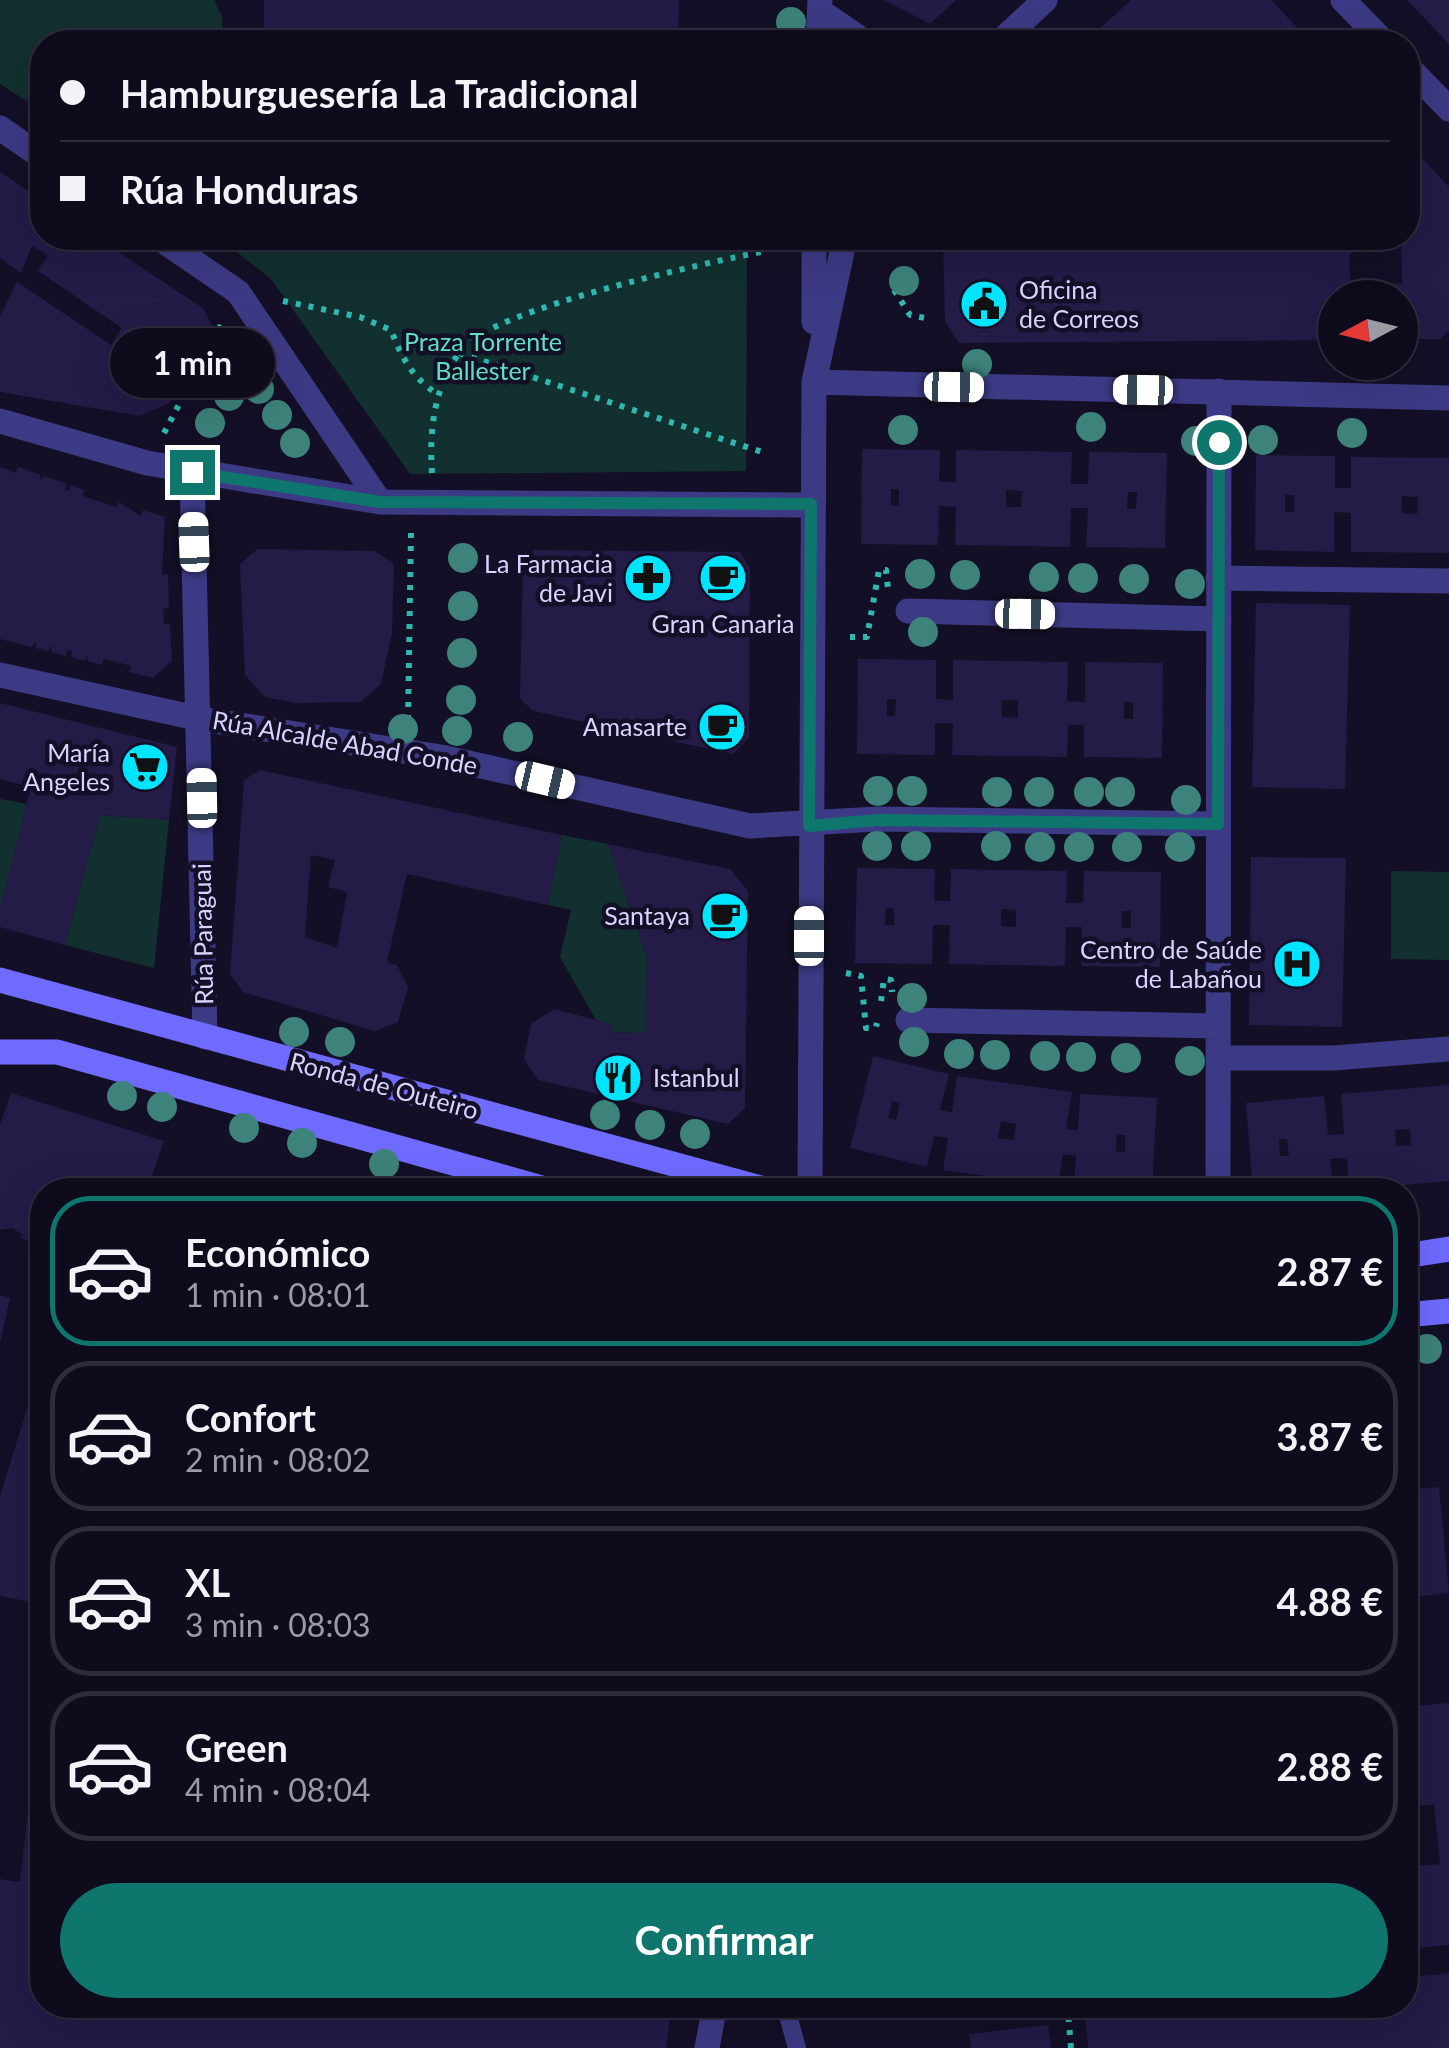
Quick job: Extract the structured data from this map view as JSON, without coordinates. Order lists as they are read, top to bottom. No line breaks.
{"streets":{"street":["Rúa Alcalde Abad Conde","Rúa Paraguai","Ronda de Outeiro"]},"crossings":[["Rúa Alcalde Abad Conde","Rúa Paraguai"],["Rúa Paraguai","Ronda de Outeiro"]],"parks":["Praza Torrente Ballester"],"places":{"public building":["Oficina de Correos"],"pharmacy":["La Farmacia de Javi"],"cafe":["Gran Canaria","Amasarte","Santaya"],"supermarket":["María Angeles"],"hospital":["Centro de Saúde de Labañou"],"restaurant":["Istanbul"]},"north":"left","page":{"banner":["Hamburguesería La Tradicional","Rúa Honduras"],"bubble":"1 min","list":[{"name":"Económico","note":"1 min · 08:01","value":"2.87 €"},{"name":"Confort","note":"2 min · 08:02","value":"3.87 €"},{"name":"XL","note":"3 min · 08:03","value":"4.88 €"},{"name":"Green","note":"4 min · 08:04","value":"2.88 €"}],"buttons":"Confirmar"}}
